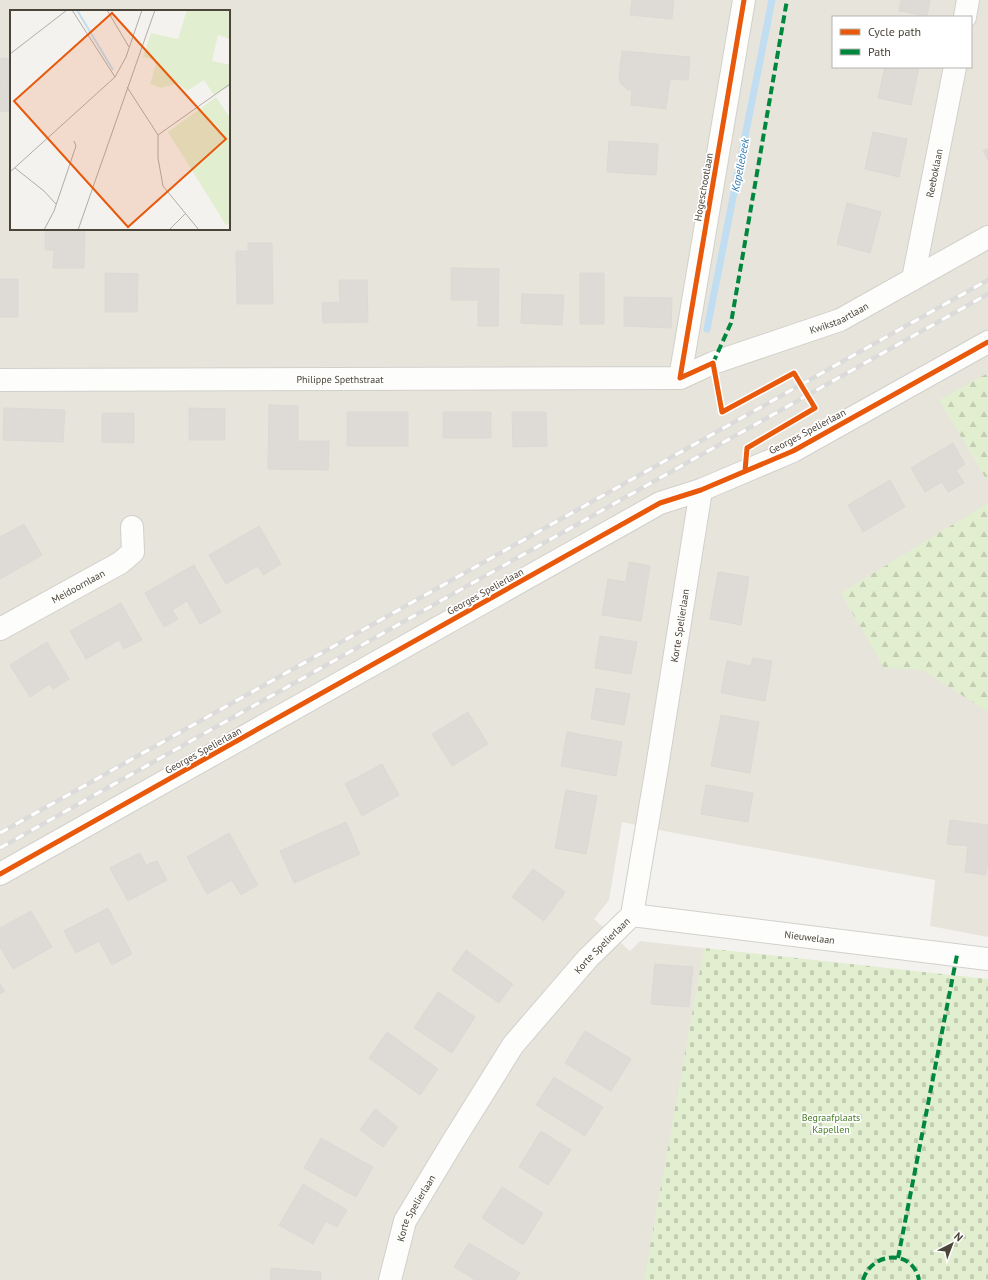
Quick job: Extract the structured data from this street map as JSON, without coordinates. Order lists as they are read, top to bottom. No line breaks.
{"streets":{"street":["Reeboklaan","Hogeschootlaan","Kwikstaartlaan","Philippe Spethstraat","Georges Spelierlaan","Meidoornlaan","Korte Spelierlaan","Nieuwelaan"]},"crossings":[["Reeboklaan","Kwikstaartlaan"],["Hogeschootlaan","Kwikstaartlaan"],["Hogeschootlaan","Philippe Spethstraat"],["Kwikstaartlaan","Philippe Spethstraat"],["Georges Spelierlaan","Korte Spelierlaan"],["Korte Spelierlaan","Nieuwelaan"]],"water":["Kapellebeek"],"parks":["Begraafplaats Kapellen"],"legend":["Cycle path","Path"],"north":"top right"}
